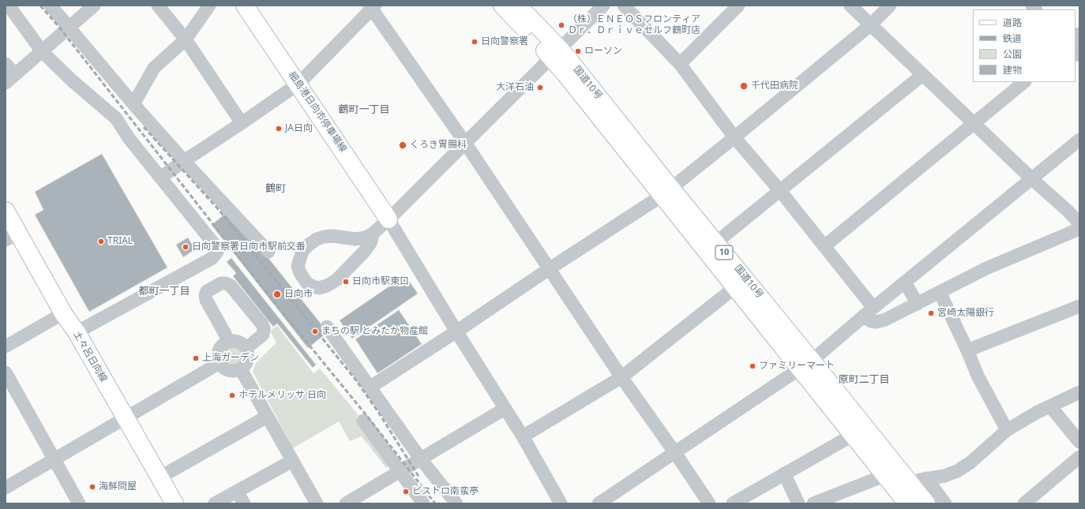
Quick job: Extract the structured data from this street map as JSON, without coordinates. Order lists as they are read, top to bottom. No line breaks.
{"streets":{"main road":["国道10号","細島港日向市停車場線","10","土々呂日向線"]},"districts":["鶴町一丁目","鶴町","都町一丁目","原町二丁目"],"places":["（株）ＥＮＥＯＳフロンティア Ｄｒ．Ｄｒｉｖｅセルフ鶴町店","日向警察署","ローソン","千代田病院","大洋石油","JA日向","くろき胃腸科","TRIAL","日向警察署日向市駅前交番","日向市駅東口","日向市","宮崎太陽銀行","まちの駅 とみたか物産館","上海ガーデン","ファミリーマート","ホテルメリッサ 日向","海鮮問屋","ビストロ南蛮亭"],"legend":["道路","鉄道","公園","建物"]}
